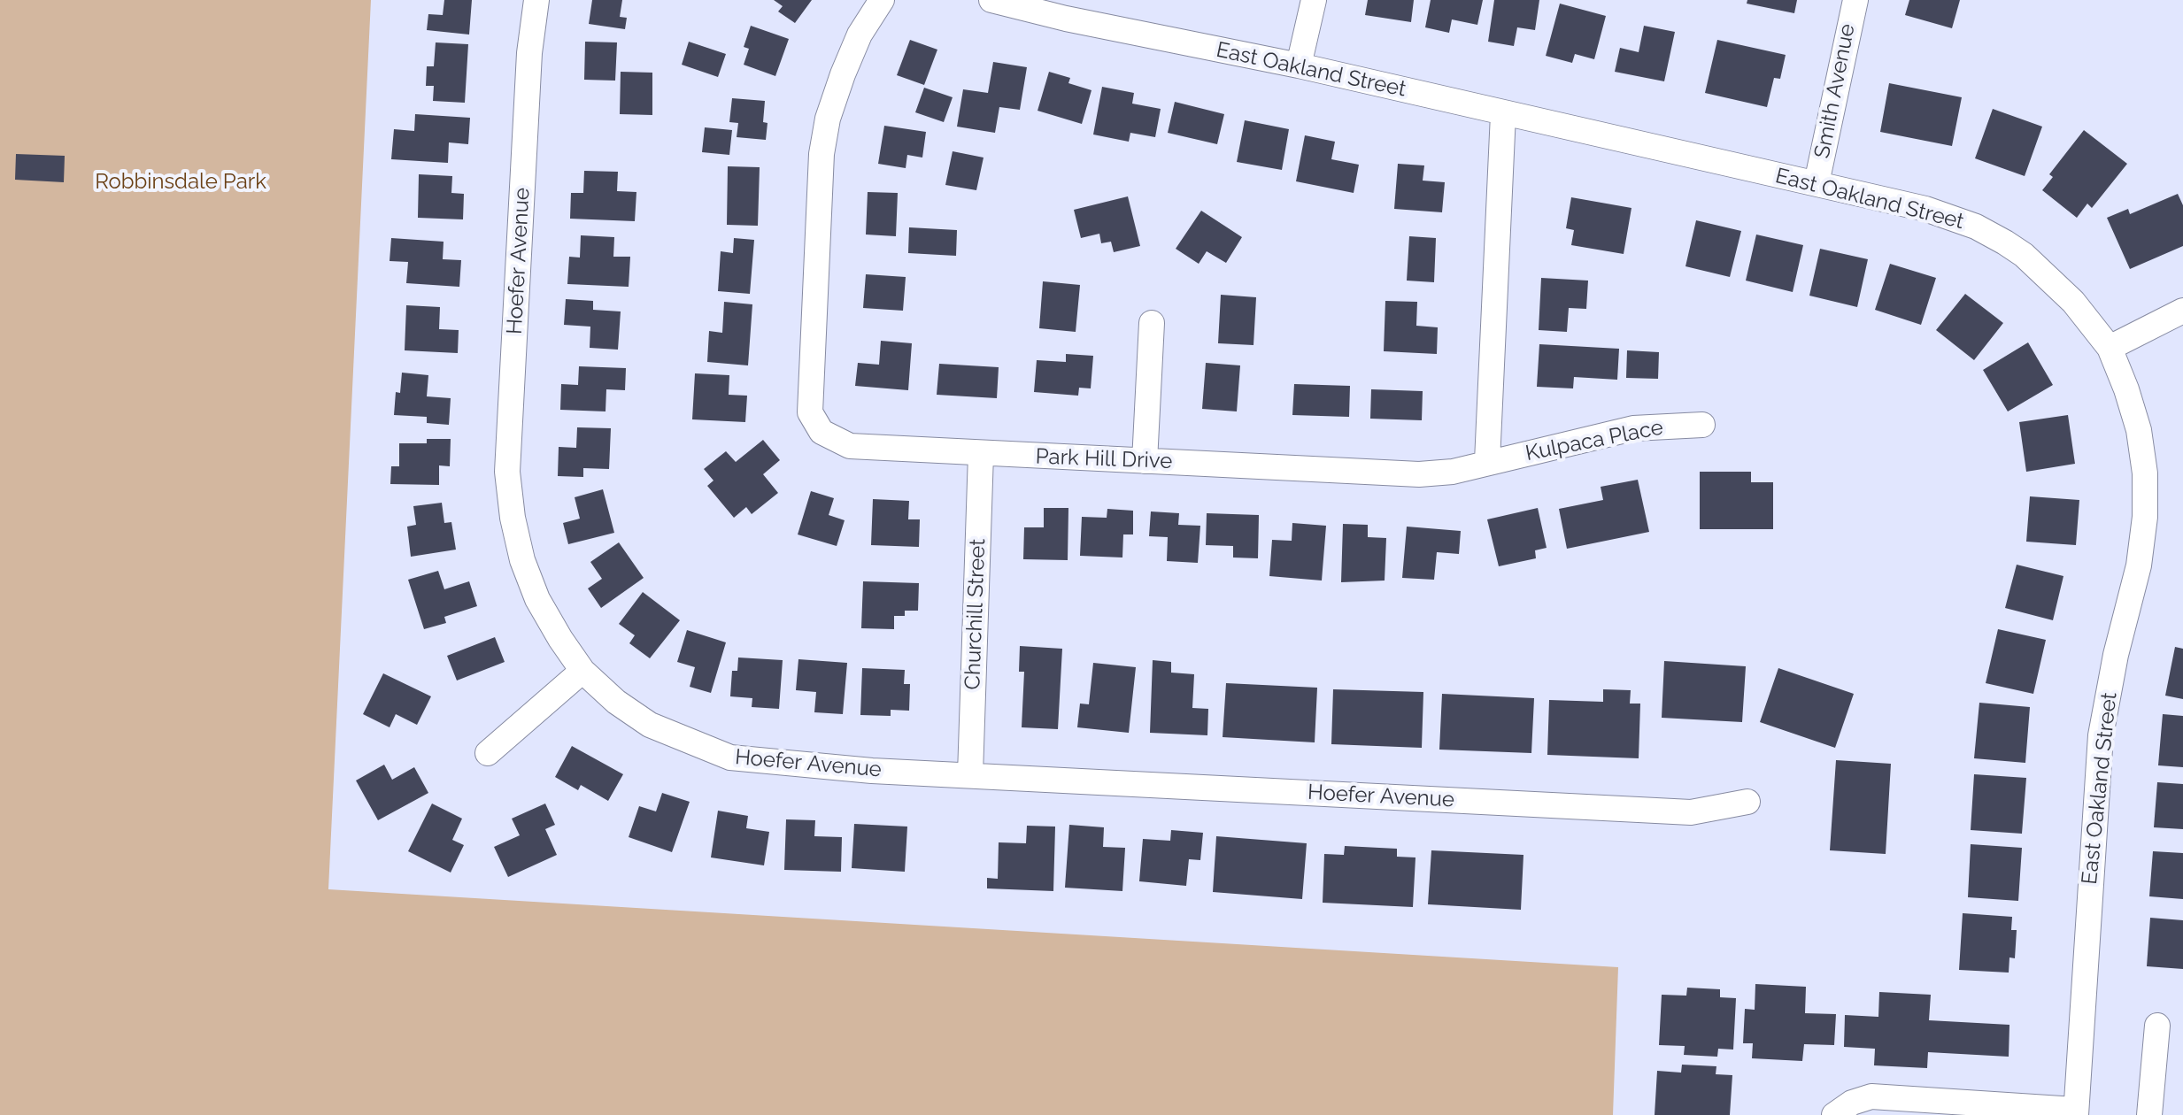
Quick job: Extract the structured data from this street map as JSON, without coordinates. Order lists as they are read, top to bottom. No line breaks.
{"streets":{"street":["East Oakland Street","Smith Avenue","Hoefer Avenue","Kulpaca Place","Park Hill Drive","Churchill Street"]},"crossings":[["East Oakland Street","Smith Avenue"],["Hoefer Avenue","Churchill Street"],["Kulpaca Place","Park Hill Drive"],["Park Hill Drive","Churchill Street"]],"parks":["Robbinsdale Park"]}
